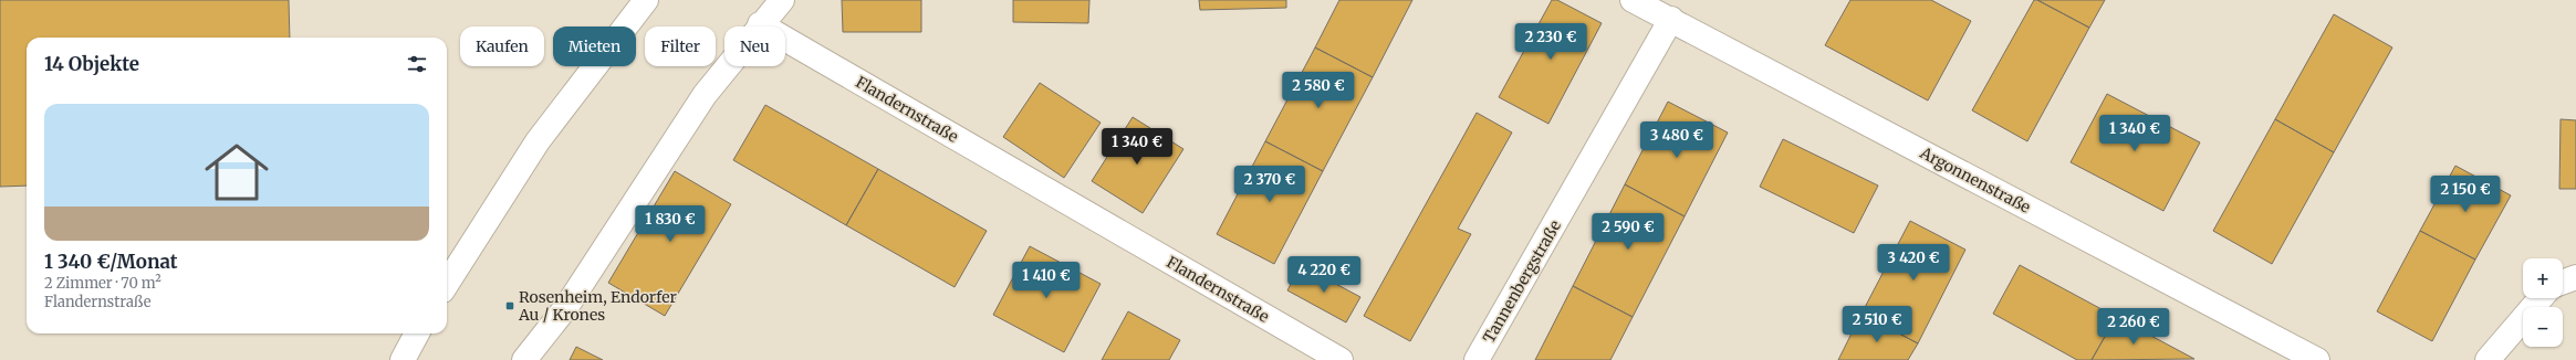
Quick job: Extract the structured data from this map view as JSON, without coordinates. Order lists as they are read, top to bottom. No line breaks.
{"streets":{"street":["Flandernstraße","Argonnenstraße","Tannenbergstraße"]},"crossings":[["Argonnenstraße","Tannenbergstraße"]],"places":{"transit":["Rosenheim, Endorfer Au / Krones"]},"page":{"price":["2 230 €","2 580 €","1 340 €","3 480 €","1 340 €","2 370 €","2 150 €","1 830 €","2 590 €","3 420 €","4 220 €","1 410 €","2 510 €","2 260 €"],"chip":["Kaufen","Mieten","Filter","Neu"],"heading":"14 Objekte","list":[{"name":"1 340 €/Monat","note":"2 Zimmer · 70 m² · Flandernstraße"}],"map_buttons":["+","−"]}}
